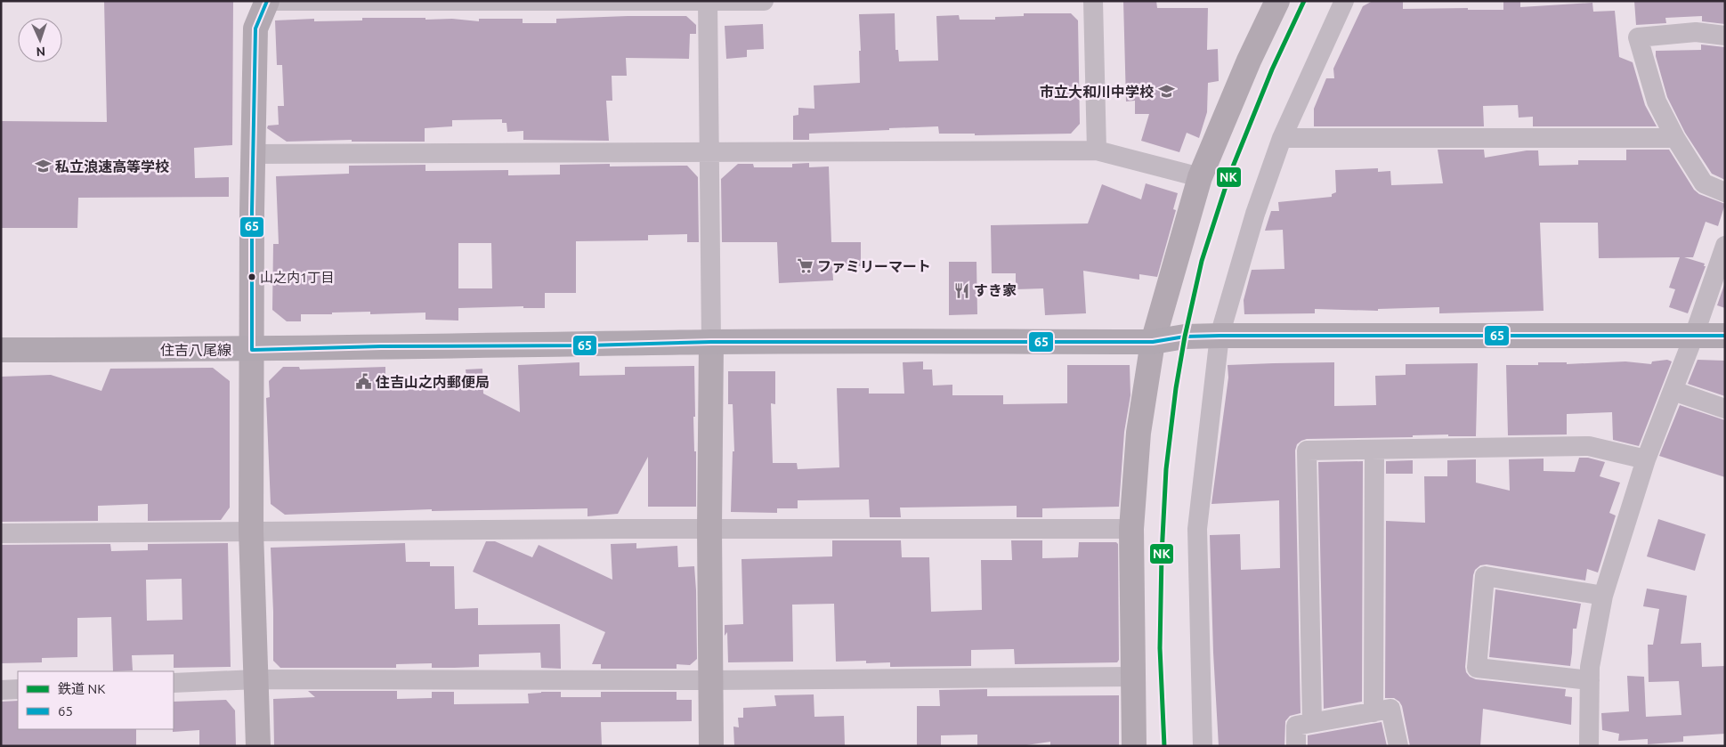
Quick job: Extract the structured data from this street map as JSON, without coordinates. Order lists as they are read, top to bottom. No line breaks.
{"streets":{"main road":["住吉八尾線"]},"places":{"school or university":["市立大和川中学校","私立浪速高等学校"],"supermarket":["ファミリーマート"],"other":["山之内1丁目"],"restaurant":["すき家"],"public building":["住吉山之内郵便局"]},"lines":["rail line NK","transit line 65"],"legend":["鉄道 NK","65"],"north":"bottom"}
